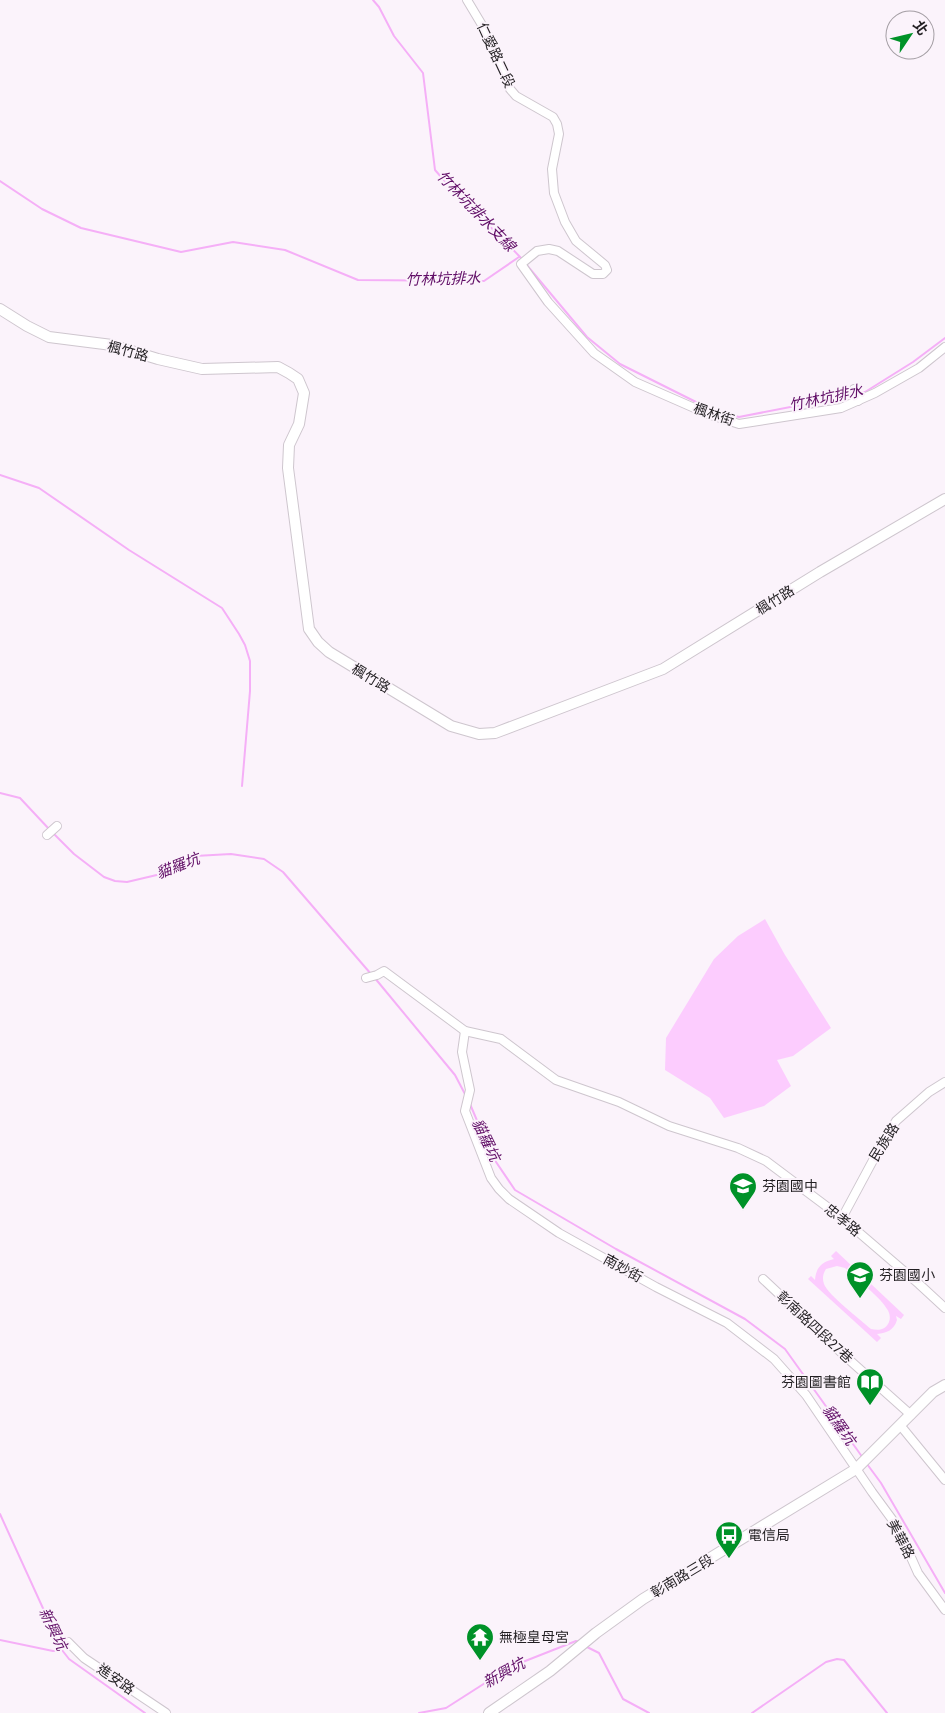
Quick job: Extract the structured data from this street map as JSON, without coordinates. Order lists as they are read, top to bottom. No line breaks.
{"streets":{"street":["仁愛路二段","楓竹路","楓林街","民族路","忠孝路","南妙街","彰南路四段27巷","美華路","彰南路三段","進安路"]},"crossings":[["仁愛路二段","楓林街"],["民族路","忠孝路"],["忠孝路","南妙街"],["南妙街","美華路"],["南妙街","彰南路三段"],["彰南路四段27巷","彰南路三段"],["美華路","彰南路三段"]],"water":["竹林坑排水支線","竹林坑排水","貓羅坑","新興坑"],"places":{"school or university":["芬園國中","芬園國小"],"library":["芬園圖書館"],"bus stop":["電信局"],"temple":["無極皇母宮"]},"north":"top right"}
